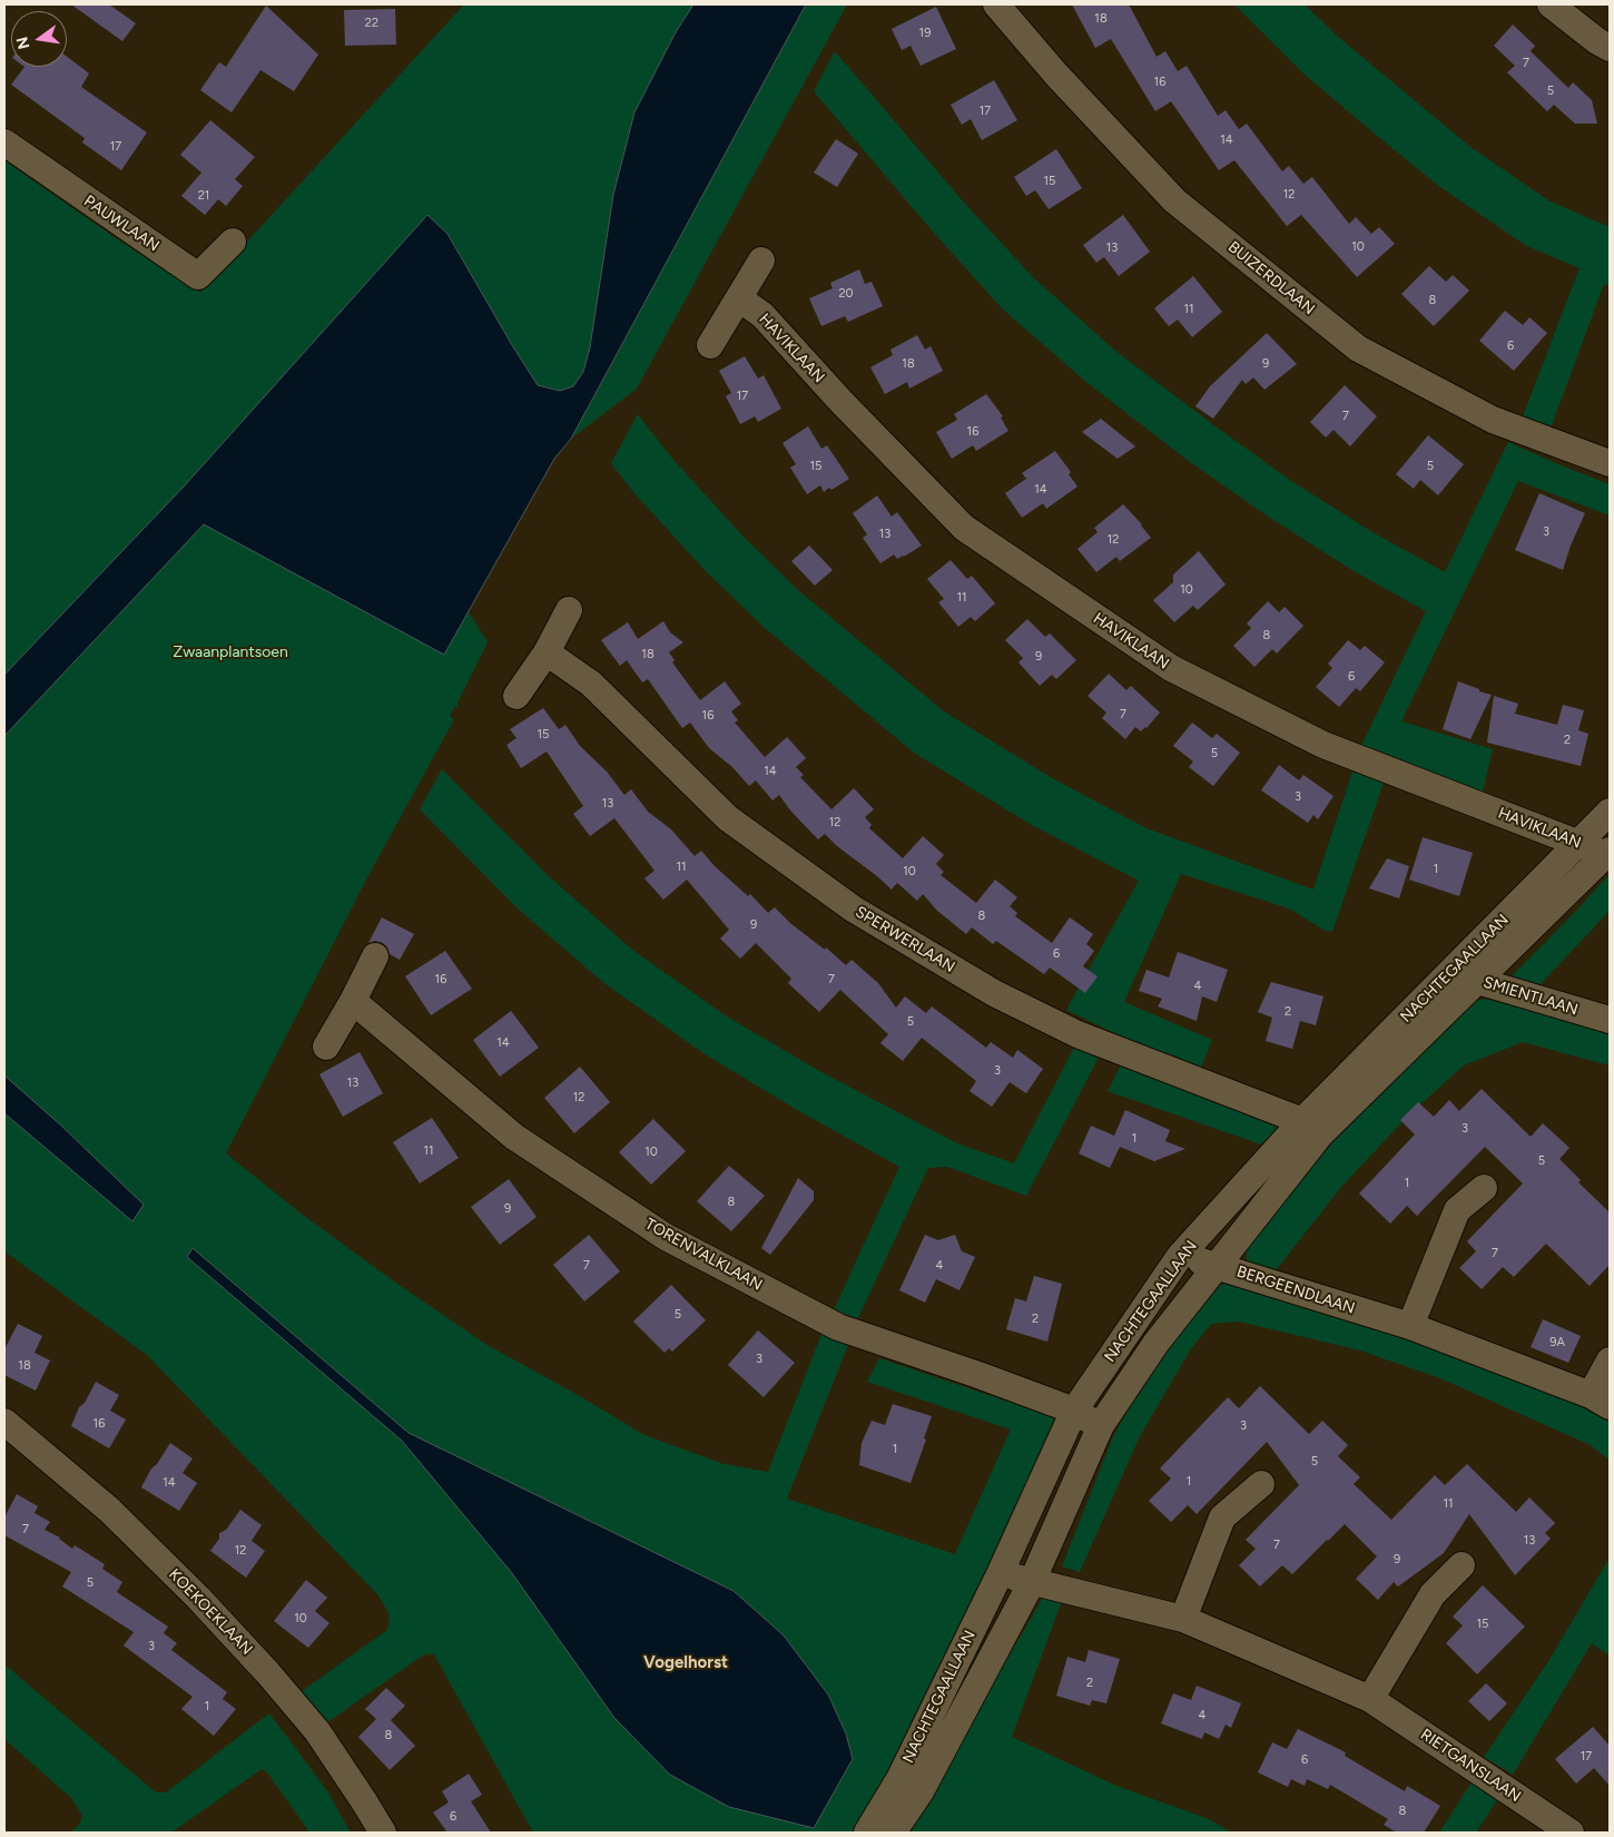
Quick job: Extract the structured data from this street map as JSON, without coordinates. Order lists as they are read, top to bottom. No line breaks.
{"streets":{"street":["PAUWLAAN","BUIZERDLAAN","HAVIKLAAN","SPERWERLAAN","NACHTEGAALLAAN","SMIENTLAAN","TORENVALKLAAN","BERGEENDLAAN","KOEKOEKLAAN","RIETGANSLAAN"]},"crossings":[["HAVIKLAAN","NACHTEGAALLAAN"],["SPERWERLAAN","NACHTEGAALLAAN"],["NACHTEGAALLAAN","SMIENTLAAN"],["NACHTEGAALLAAN","TORENVALKLAAN"],["NACHTEGAALLAAN","BERGEENDLAAN"],["NACHTEGAALLAAN","RIETGANSLAAN"]],"districts":["Vogelhorst"],"parks":["Zwaanplantsoen"],"house_numbers":["18","22","19","7","16","5","17","14","17","15","12","21","10","13","20","8","11","6","18","9","17","7","16","15","5","14","3","13","12","10","11","8","18","9","6","7","16","15","2","5","14","3","13","12","11","1","10","8","9","6","16","7","4","2","5","14","3","13","12","3","1","11","10","5","1","8","9","7","7","4","5","2","9A","3","18","16","3","1","5","1","14","11","7","13","7","12","9","5","10","15","3","2","1","4","8","17","6","8","6"],"north":"left"}
